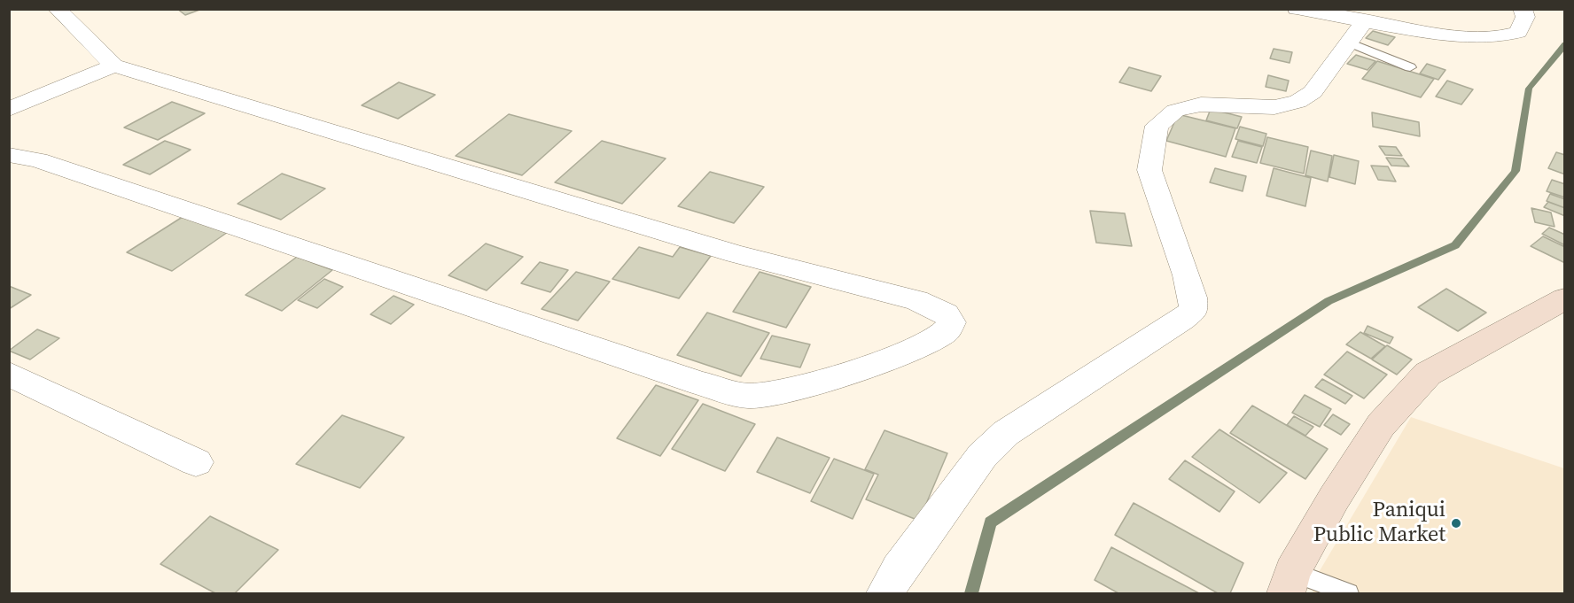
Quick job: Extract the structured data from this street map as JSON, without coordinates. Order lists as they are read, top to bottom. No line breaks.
{"places":["Paniqui Public Market"]}
